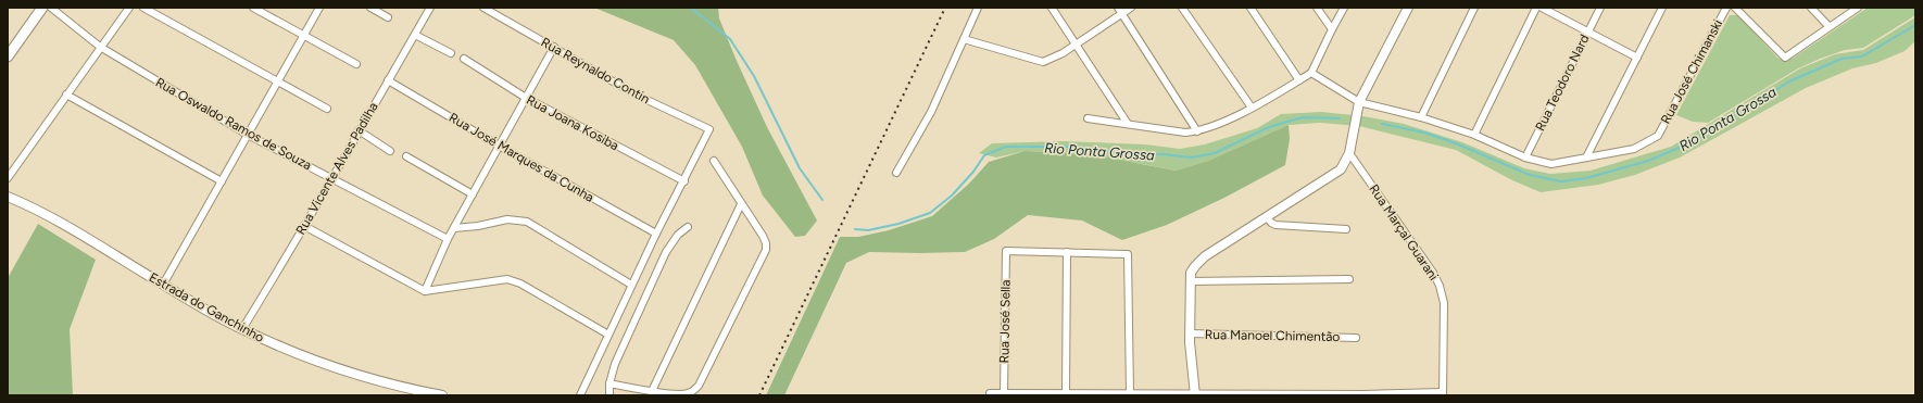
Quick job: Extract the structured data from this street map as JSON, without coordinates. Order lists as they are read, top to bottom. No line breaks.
{"streets":{"street":["Rua Reynaldo Contin","Rua José Chimanski","Rua Teodoro Nard","Rua Joana Kosiba","Rua Oswaldo Ramos de Souza","Rua José Marques da Cunha","Rua Vicente Alves Padilha","Rua Marçal Guarani","Estrada do Ganchinho","Rua José Sella","Rua Manoel Chimentão"]},"crossings":[["Rua Reynaldo Contin","Rua Joana Kosiba"],["Rua Oswaldo Ramos de Souza","Rua Vicente Alves Padilha"],["Rua José Marques da Cunha","Rua Vicente Alves Padilha"],["Rua Vicente Alves Padilha","Estrada do Ganchinho"]],"water":["Rio Ponta Grossa"]}
